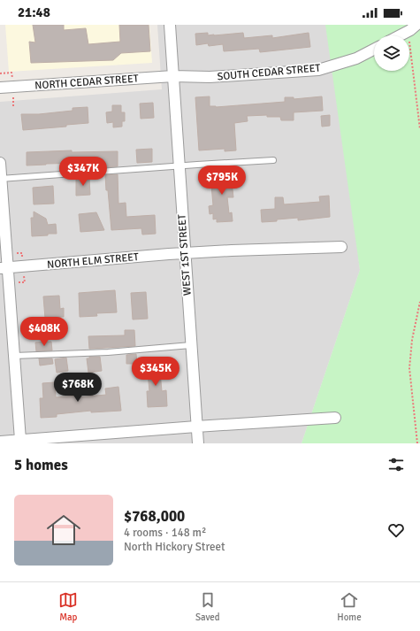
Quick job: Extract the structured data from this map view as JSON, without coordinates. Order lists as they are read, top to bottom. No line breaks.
{"streets":{"street":["SOUTH CEDAR STREET","NORTH CEDAR STREET","WEST 1ST STREET","NORTH ELM STREET"]},"crossings":[["SOUTH CEDAR STREET","NORTH CEDAR STREET"],["SOUTH CEDAR STREET","WEST 1ST STREET"],["NORTH CEDAR STREET","WEST 1ST STREET"],["WEST 1ST STREET","NORTH ELM STREET"]],"page":{"status":"21:48","price":["$347K","$795K","$408K","$345K","$768K"],"heading":"5 homes","list":[{"name":"$768,000","note":"4 rooms · 148 m² · North Hickory Street"}],"tabs":["Map","Saved","Home"]}}
